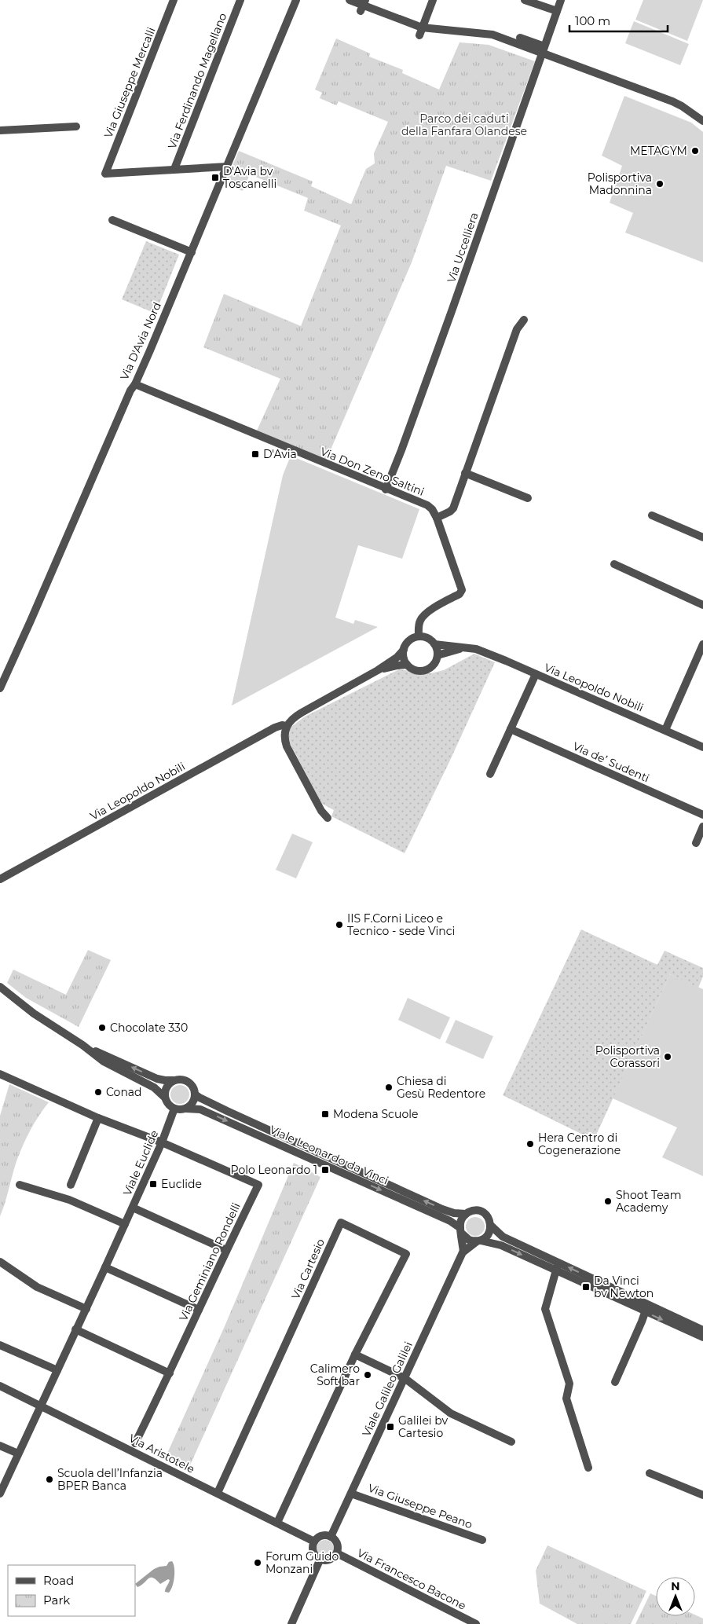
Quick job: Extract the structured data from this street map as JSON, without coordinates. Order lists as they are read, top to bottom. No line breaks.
{"streets":{"street":["Via Ferdinando Magellano","Via Giuseppe Mercalli","Via Uccelliera","Via D'Avia Nord","Via Don Zeno Saltini","Via Leopoldo Nobili","Via de’ Sudenti","Viale Leonardo da Vinci","Viale Euclide","Via Geminiano Rondelli","Via Cartesio","Viale Galileo Galilei","Via Aristotele","Via Giuseppe Peano","Via Francesco Bacone"]},"crossings":[["Via Ferdinando Magellano","Via Giuseppe Mercalli"],["Via Uccelliera","Via Don Zeno Saltini"],["Via D'Avia Nord","Via Don Zeno Saltini"],["Viale Leonardo da Vinci","Viale Euclide"],["Viale Euclide","Via Geminiano Rondelli"],["Viale Euclide","Via Aristotele"],["Via Cartesio","Via Aristotele"],["Viale Galileo Galilei","Via Aristotele"],["Viale Galileo Galilei","Via Giuseppe Peano"],["Viale Galileo Galilei","Via Francesco Bacone"],["Via Aristotele","Via Francesco Bacone"]],"parks":["Parco dei caduti della Fanfara Olandese"],"places":{"other":["METAGYM","Polisportiva Madonnina","IIS F.Corni Liceo e Tecnico - sede Vinci","Chocolate 330","Polisportiva Corassori","Chiesa di Gesù Redentore","Conad","Hera Centro di Cogenerazione","Shoot Team Academy","Calimero Soft bar","Scuola dell’Infanzia BPER Banca","Forum Guido Monzani"],"transit":["D'Avia bv Toscanelli","D'Avia","Modena Scuole","Polo Leonardo 1","Euclide","Da Vinci bv Newton","Galilei bv Cartesio"]},"legend":["Road","Park"],"scale_bar":"100 m","north":"top"}
